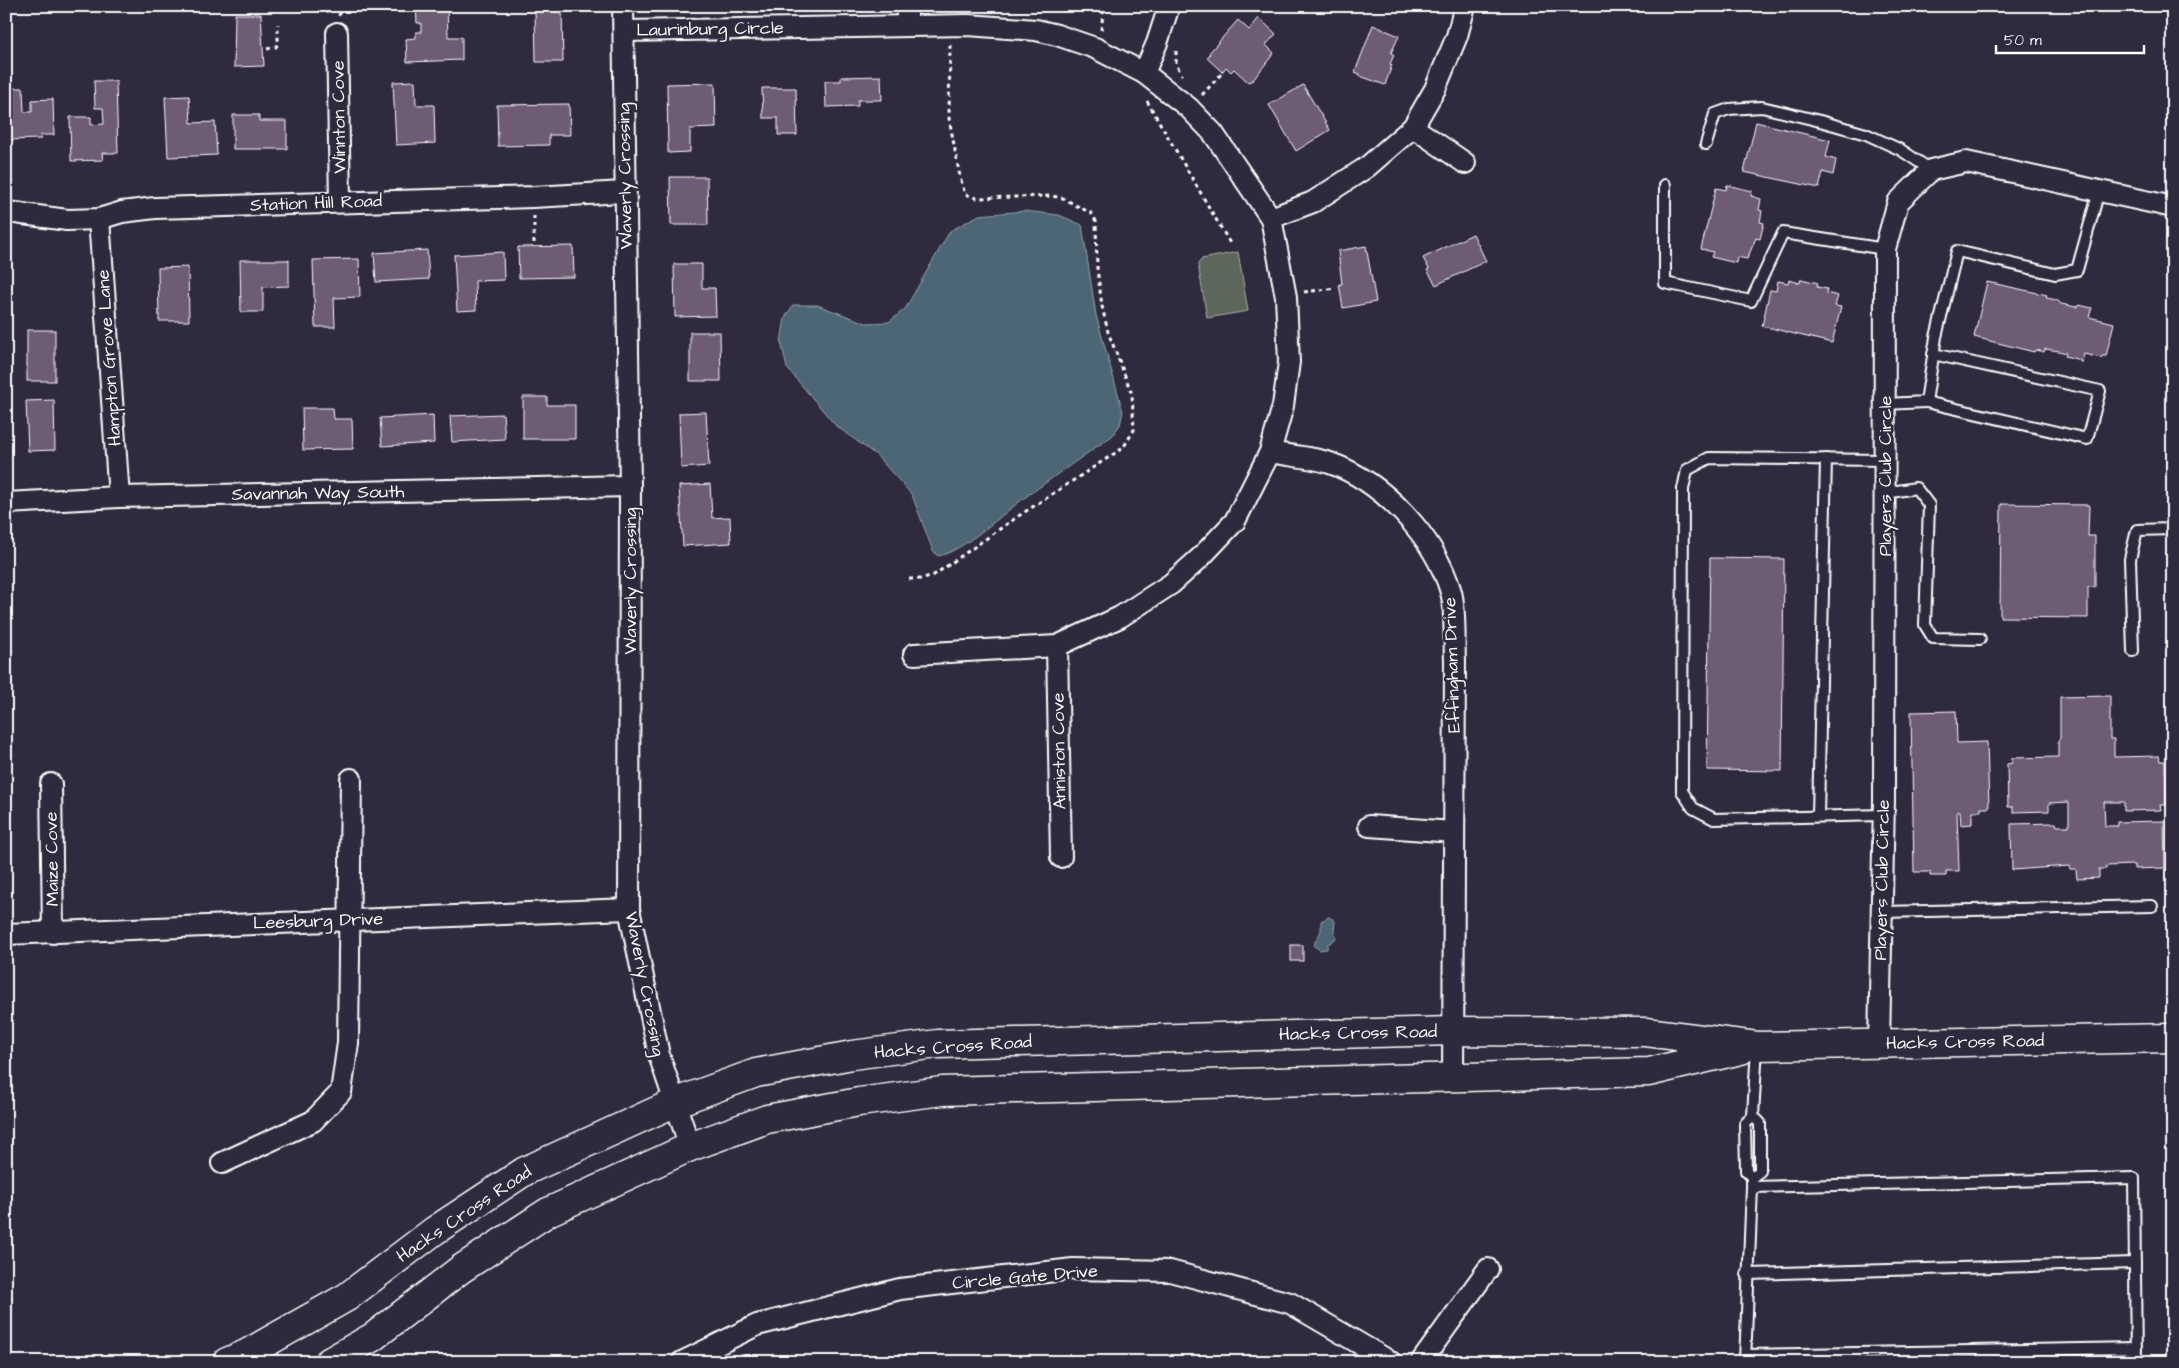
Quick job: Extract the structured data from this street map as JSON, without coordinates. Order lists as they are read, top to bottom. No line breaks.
{"streets":{"main road":["Hacks Cross Road"],"street":["Laurinburg Circle","Winnton Cove","Waverly Crossing","Station Hill Road","Hampton Grove Lane","Players Club Circle","Savannah Way South","Effingham Drive","Anniston Cove","Maize Cove","Leesburg Drive","Circle Gate Drive"]},"crossings":[["Laurinburg Circle","Waverly Crossing"],["Laurinburg Circle","Effingham Drive"],["Laurinburg Circle","Anniston Cove"],["Winnton Cove","Station Hill Road"],["Waverly Crossing","Station Hill Road"],["Waverly Crossing","Savannah Way South"],["Waverly Crossing","Leesburg Drive"],["Waverly Crossing","Hacks Cross Road"],["Station Hill Road","Hampton Grove Lane"],["Hampton Grove Lane","Savannah Way South"],["Players Club Circle","Hacks Cross Road"],["Effingham Drive","Hacks Cross Road"],["Maize Cove","Leesburg Drive"]],"scale_bar":"50 m"}
